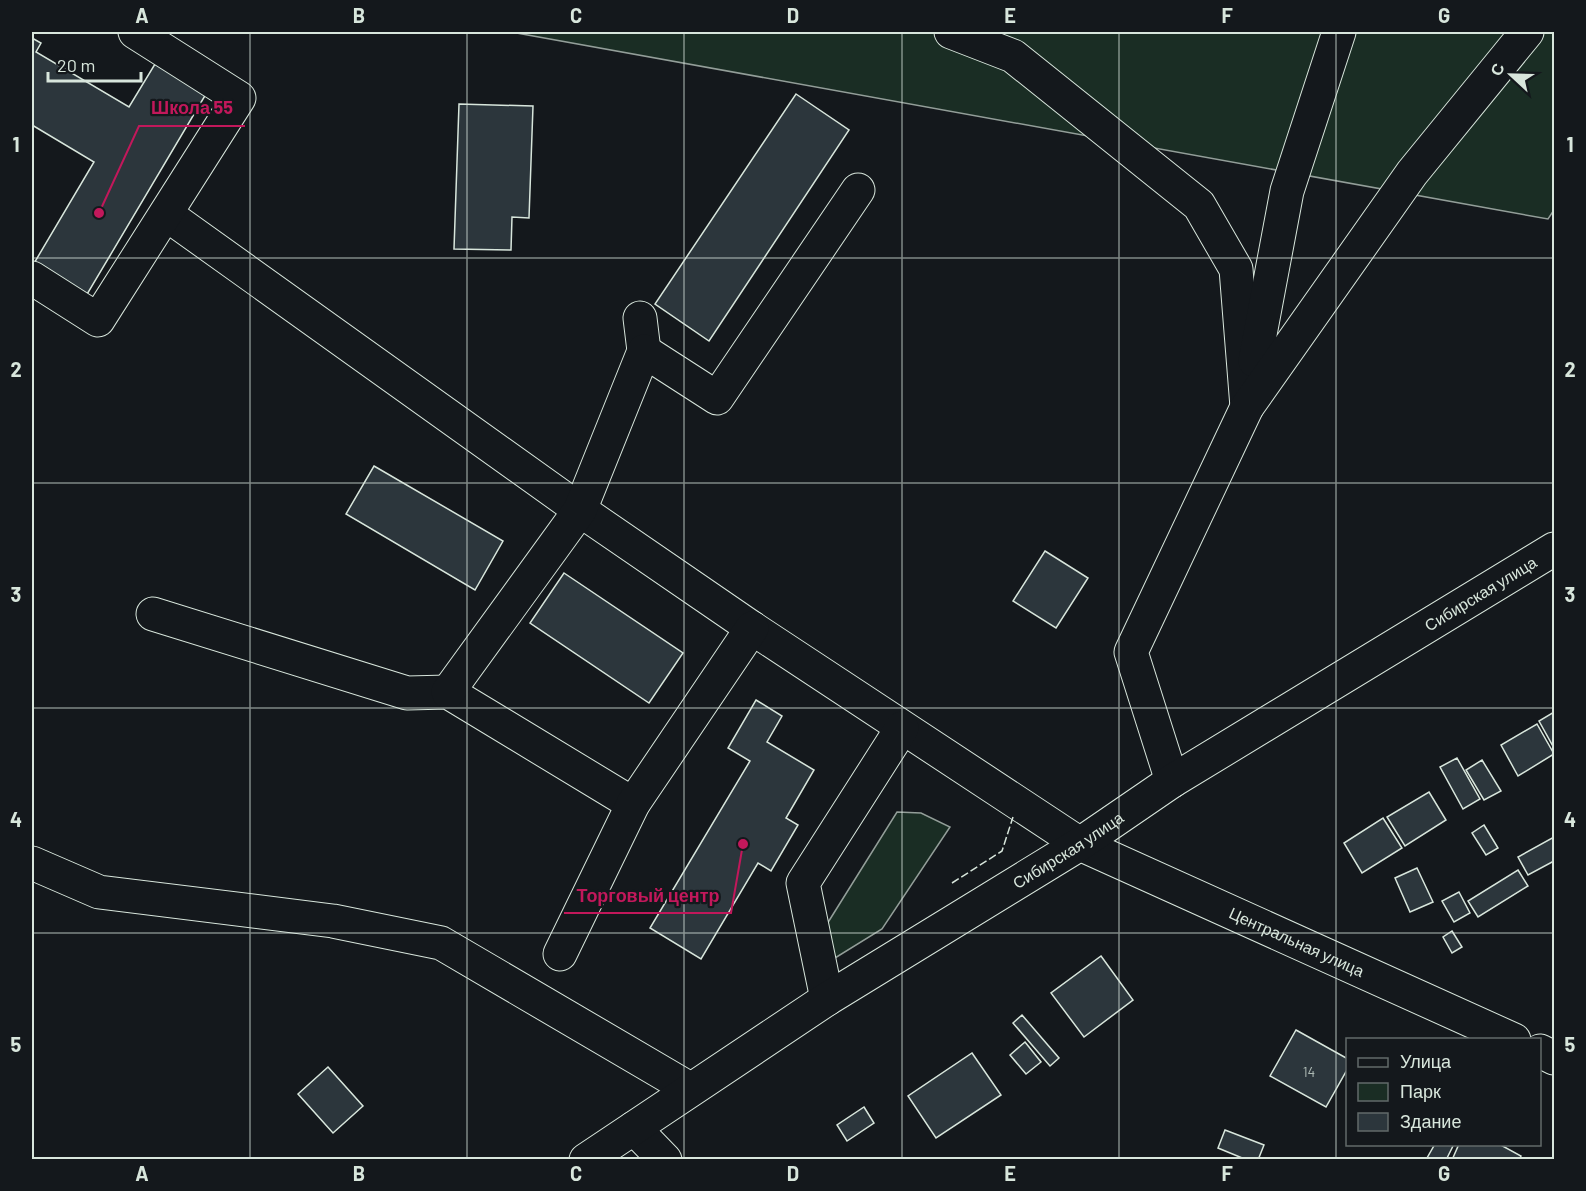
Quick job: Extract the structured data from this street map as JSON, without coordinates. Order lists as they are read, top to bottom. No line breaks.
{"streets":{"street":["Сибирская улица","Центральная улица"]},"crossings":[["Сибирская улица","Центральная улица"]],"places":["Школа 55","Торговый центр"],"house_numbers":["14"],"legend":["Улица","Парк","Здание"],"scale_bar":"20 m","north":"left","grid":{"columns":["A","B","C","D","E","F","G"],"rows":["1","2","3","4","5"]}}
